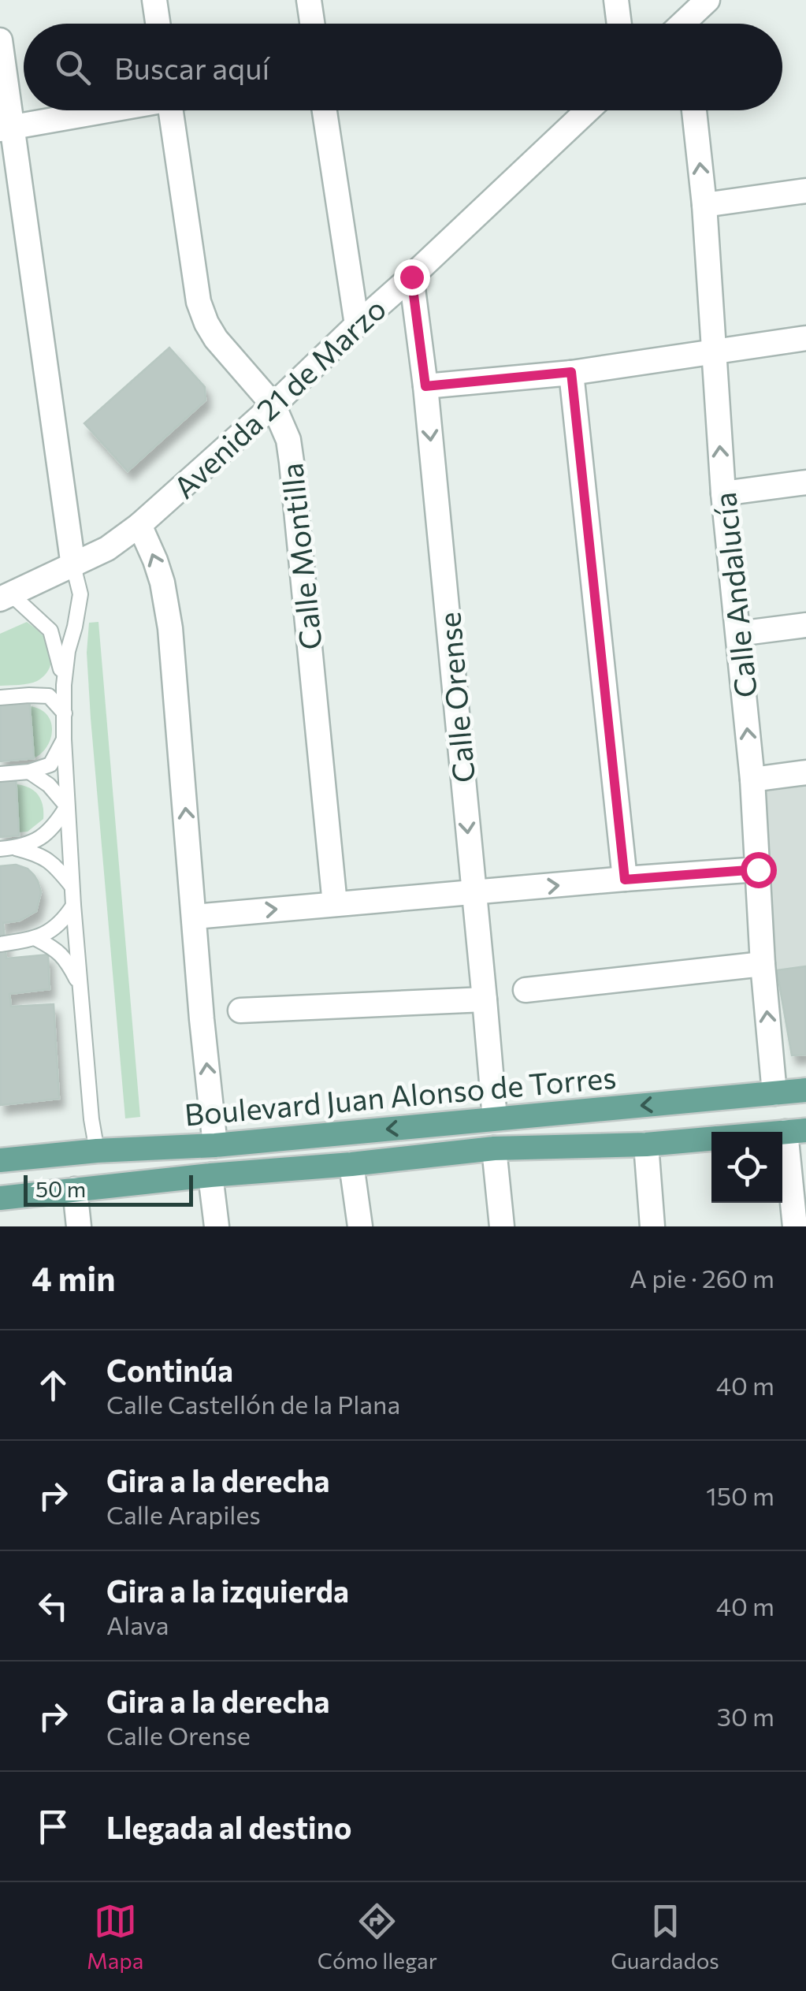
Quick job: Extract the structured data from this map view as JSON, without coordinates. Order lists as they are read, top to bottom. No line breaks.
{"streets":{"main road":["Boulevard Juan Alonso de Torres"],"street":["Avenida 21 de Marzo","Calle Montilla","Calle Andalucía","Calle Orense"]},"crossings":[["Avenida 21 de Marzo","Calle Montilla"],["Avenida 21 de Marzo","Calle Orense"],["Calle Andalucía","Boulevard Juan Alonso de Torres"],["Calle Orense","Boulevard Juan Alonso de Torres"]],"scale_bar":"50 m","page":{"search":"Buscar aquí","scale":"50 m","heading":["4 min","A pie · 260 m"],"list":[["Continúa","Calle Castellón de la Plana","40 m"],["Gira a la derecha","Calle Arapiles","150 m"],["Gira a la izquierda","Alava","40 m"],["Gira a la derecha","Calle Orense","30 m"],"Llegada al destino"],"nav":["Mapa","Cómo llegar","Guardados"]}}
